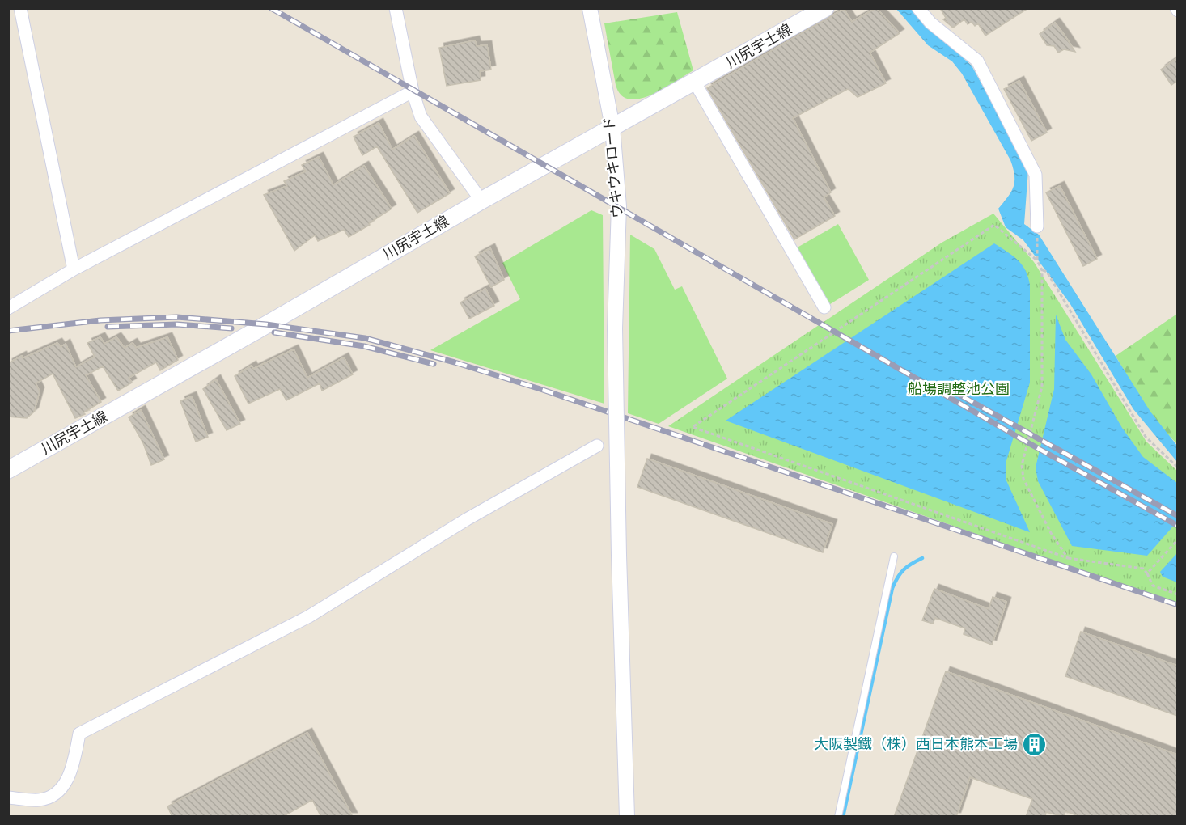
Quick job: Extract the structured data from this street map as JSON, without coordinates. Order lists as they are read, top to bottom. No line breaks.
{"streets":{"main road":["川尻宇土線"],"street":["ウキウキロード"]},"crossings":[["川尻宇土線","ウキウキロード"]],"parks":["船場調整池公園"],"places":{"building":["大阪製鐵（株）西日本熊本工場"]}}
